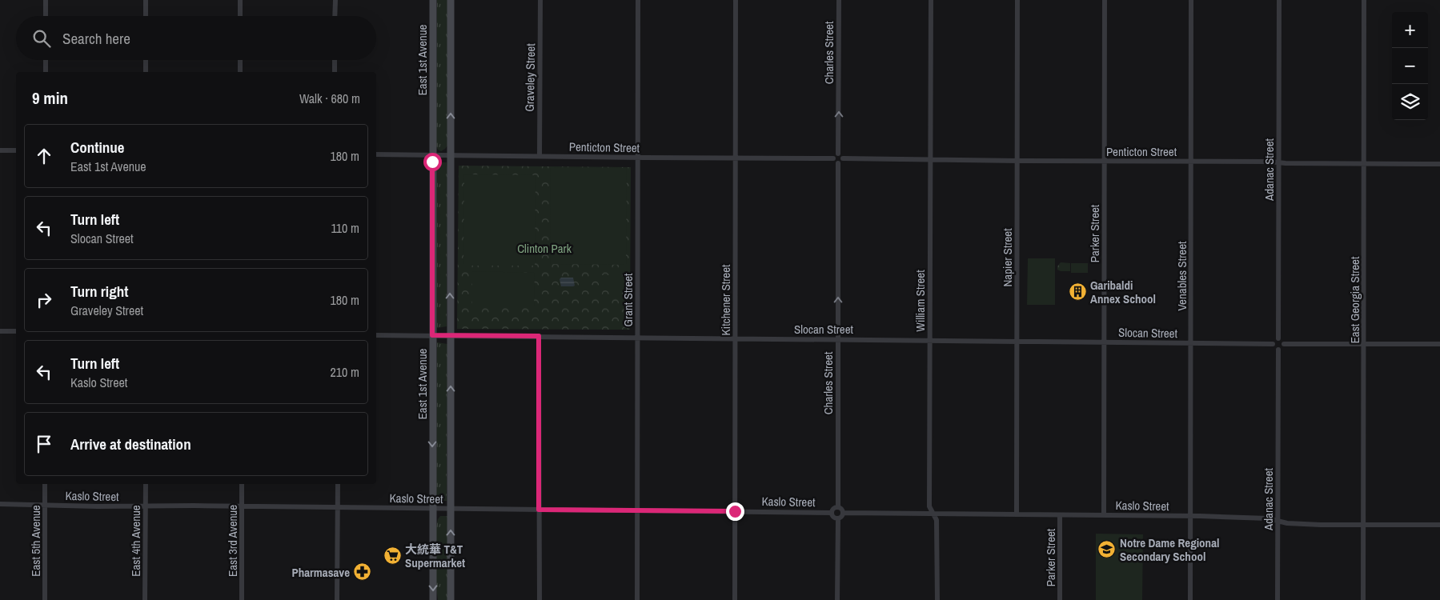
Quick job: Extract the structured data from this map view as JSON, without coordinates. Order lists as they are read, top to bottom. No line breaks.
{"streets":{"main road":["East 1st Avenue"],"street":["Charles Street","Graveley Street","Penticton Street","Adanac Street","Parker Street","Napier Street","Venables Street","Grant Street","Kitchener Street","East Georgia Street","William Street","Slocan Street","Kaslo Street","East 5th Avenue","East 4th Avenue","East 3rd Avenue"]},"crossings":[["Charles Street","Penticton Street"],["Charles Street","Slocan Street"],["Charles Street","Kaslo Street"],["East 1st Avenue","Penticton Street"],["East 1st Avenue","Slocan Street"],["East 1st Avenue","Kaslo Street"],["Graveley Street","Penticton Street"],["Penticton Street","Adanac Street"],["Penticton Street","Parker Street"],["Penticton Street","Napier Street"],["Penticton Street","Venables Street"],["Penticton Street","Grant Street"],["Penticton Street","Kitchener Street"],["Penticton Street","East Georgia Street"],["Penticton Street","William Street"],["Adanac Street","Slocan Street"],["Adanac Street","Kaslo Street"],["Parker Street","Slocan Street"],["Parker Street","Kaslo Street"],["Napier Street","Slocan Street"],["Napier Street","Kaslo Street"],["Venables Street","Slocan Street"],["Venables Street","Kaslo Street"],["Grant Street","Slocan Street"],["Grant Street","Kaslo Street"],["Kitchener Street","Slocan Street"],["Kitchener Street","Kaslo Street"],["East Georgia Street","Kaslo Street"],["William Street","Slocan Street"],["William Street","Kaslo Street"],["Kaslo Street","East 5th Avenue"],["Kaslo Street","East 4th Avenue"],["Kaslo Street","East 3rd Avenue"]],"one_way":["Charles Street"],"parks":["Clinton Park"],"places":{"building":["Garibaldi Annex School"],"school or university":["Notre Dame Regional Secondary School"],"supermarket":["大統華 T&T Supermarket"],"pharmacy":["Pharmasave"]},"page":{"map_buttons":["+","−"],"search":"Search here","heading":["9 min","Walk · 680 m"],"list":[["Continue","East 1st Avenue","180 m"],["Turn left","Slocan Street","110 m"],["Turn right","Graveley Street","180 m"],["Turn left","Kaslo Street","210 m"],"Arrive at destination"]}}
